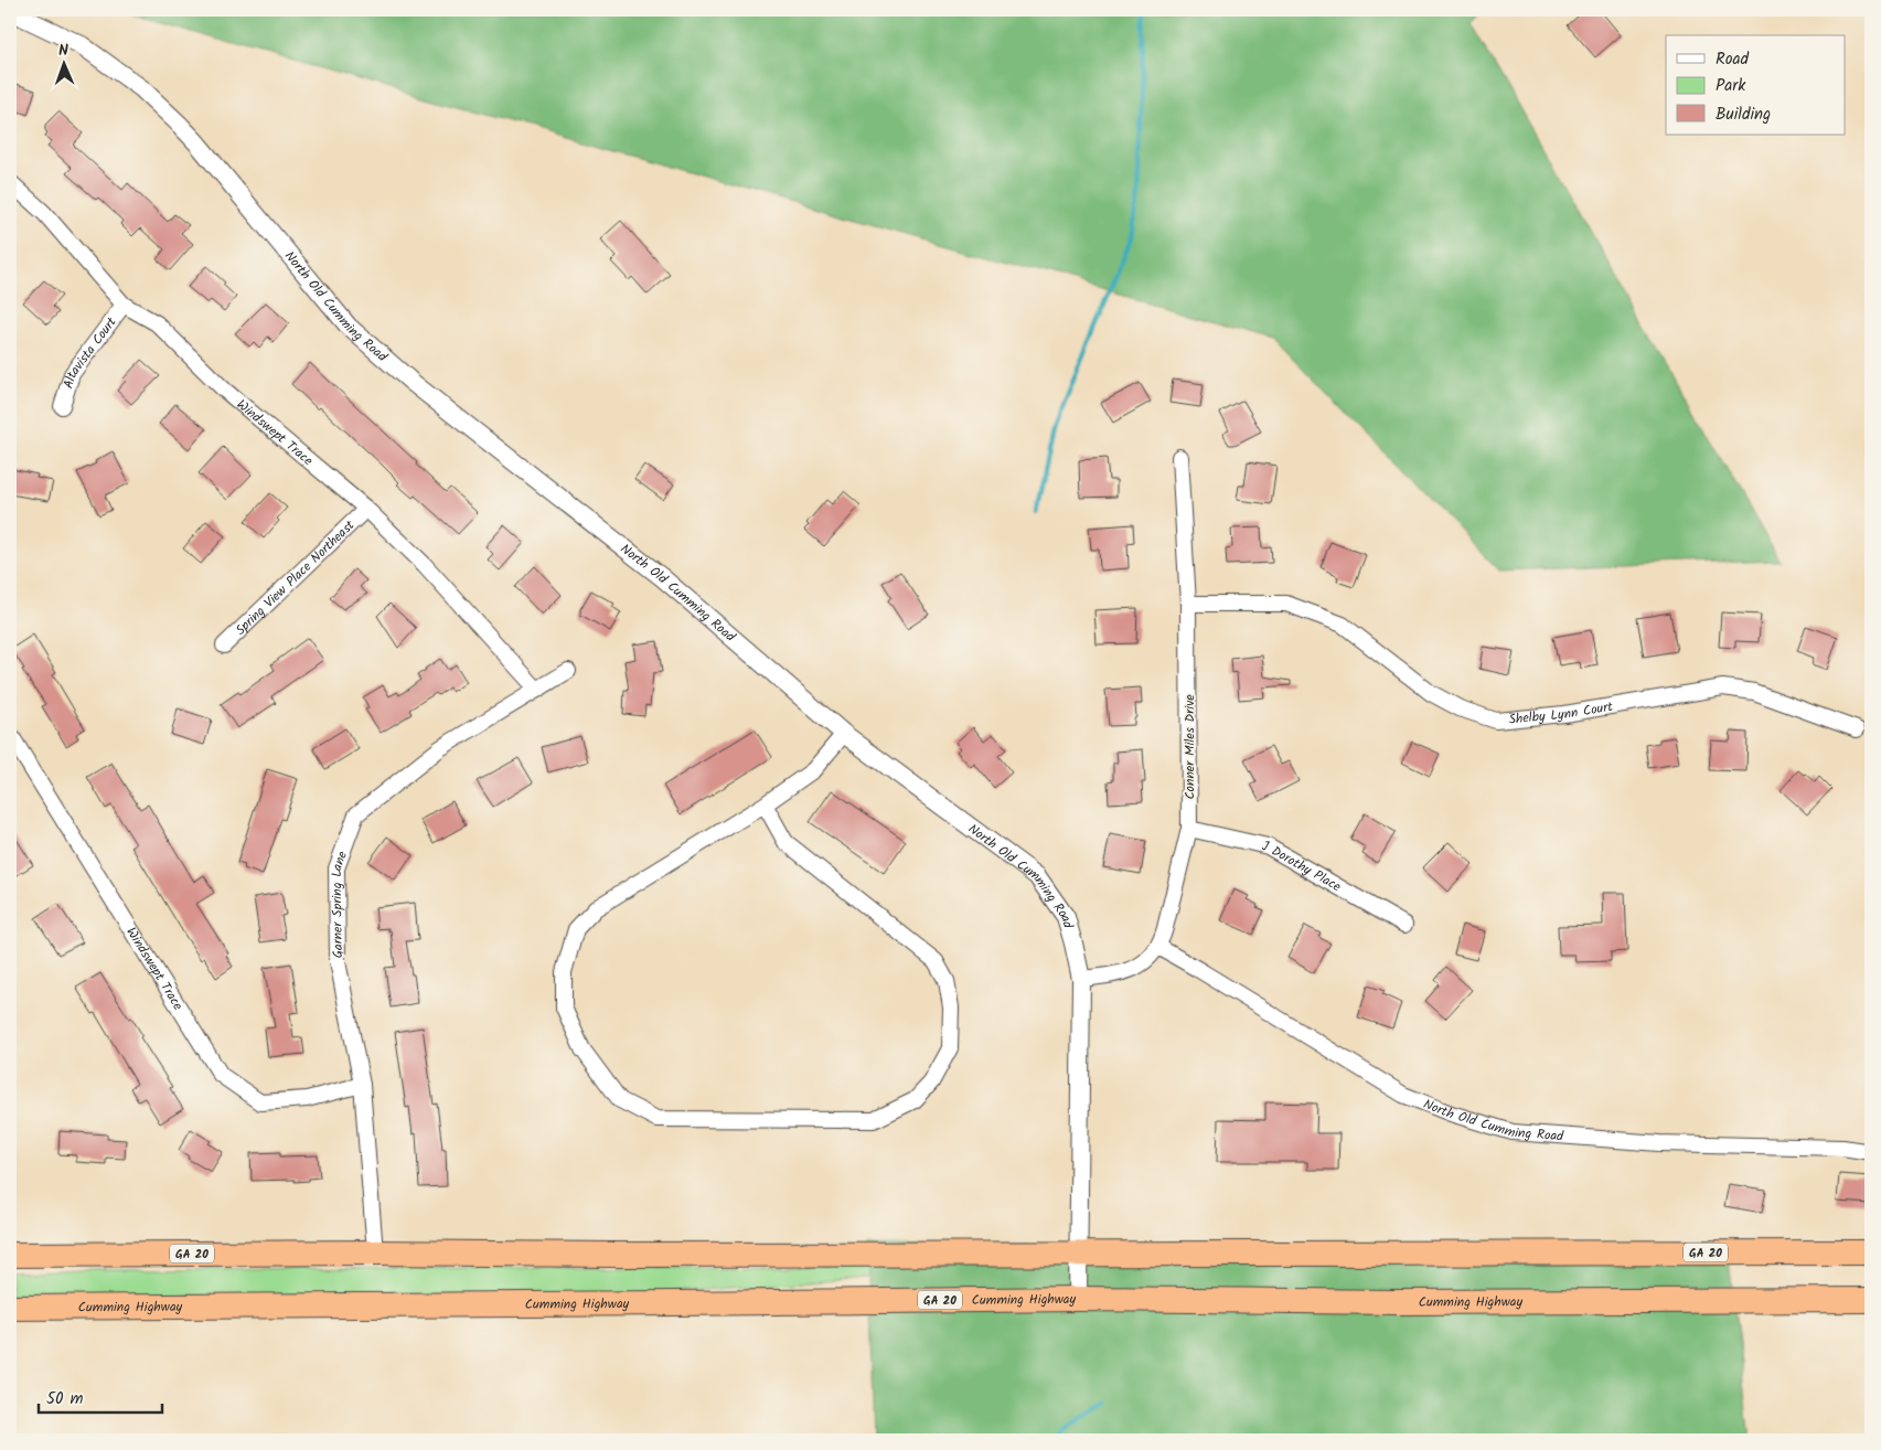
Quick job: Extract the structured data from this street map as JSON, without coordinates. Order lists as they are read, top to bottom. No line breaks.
{"streets":{"highway":["GA 20","Cumming Highway"],"street":["North Old Cumming Road","Altavista Court","Windswept Trace","Spring View Place Northeast","Shelby Lynn Court","Conner Miles Drive","J Dorothy Place","Garner Spring Lane"]},"crossings":[["North Old Cumming Road","Conner Miles Drive"],["North Old Cumming Road","GA 20"],["North Old Cumming Road","Cumming Highway"],["Altavista Court","Windswept Trace"],["Windswept Trace","Spring View Place Northeast"],["Windswept Trace","Garner Spring Lane"],["Shelby Lynn Court","Conner Miles Drive"],["Conner Miles Drive","J Dorothy Place"],["Garner Spring Lane","GA 20"]],"legend":["Road","Park","Building"],"scale_bar":"50 m","north":"top"}
